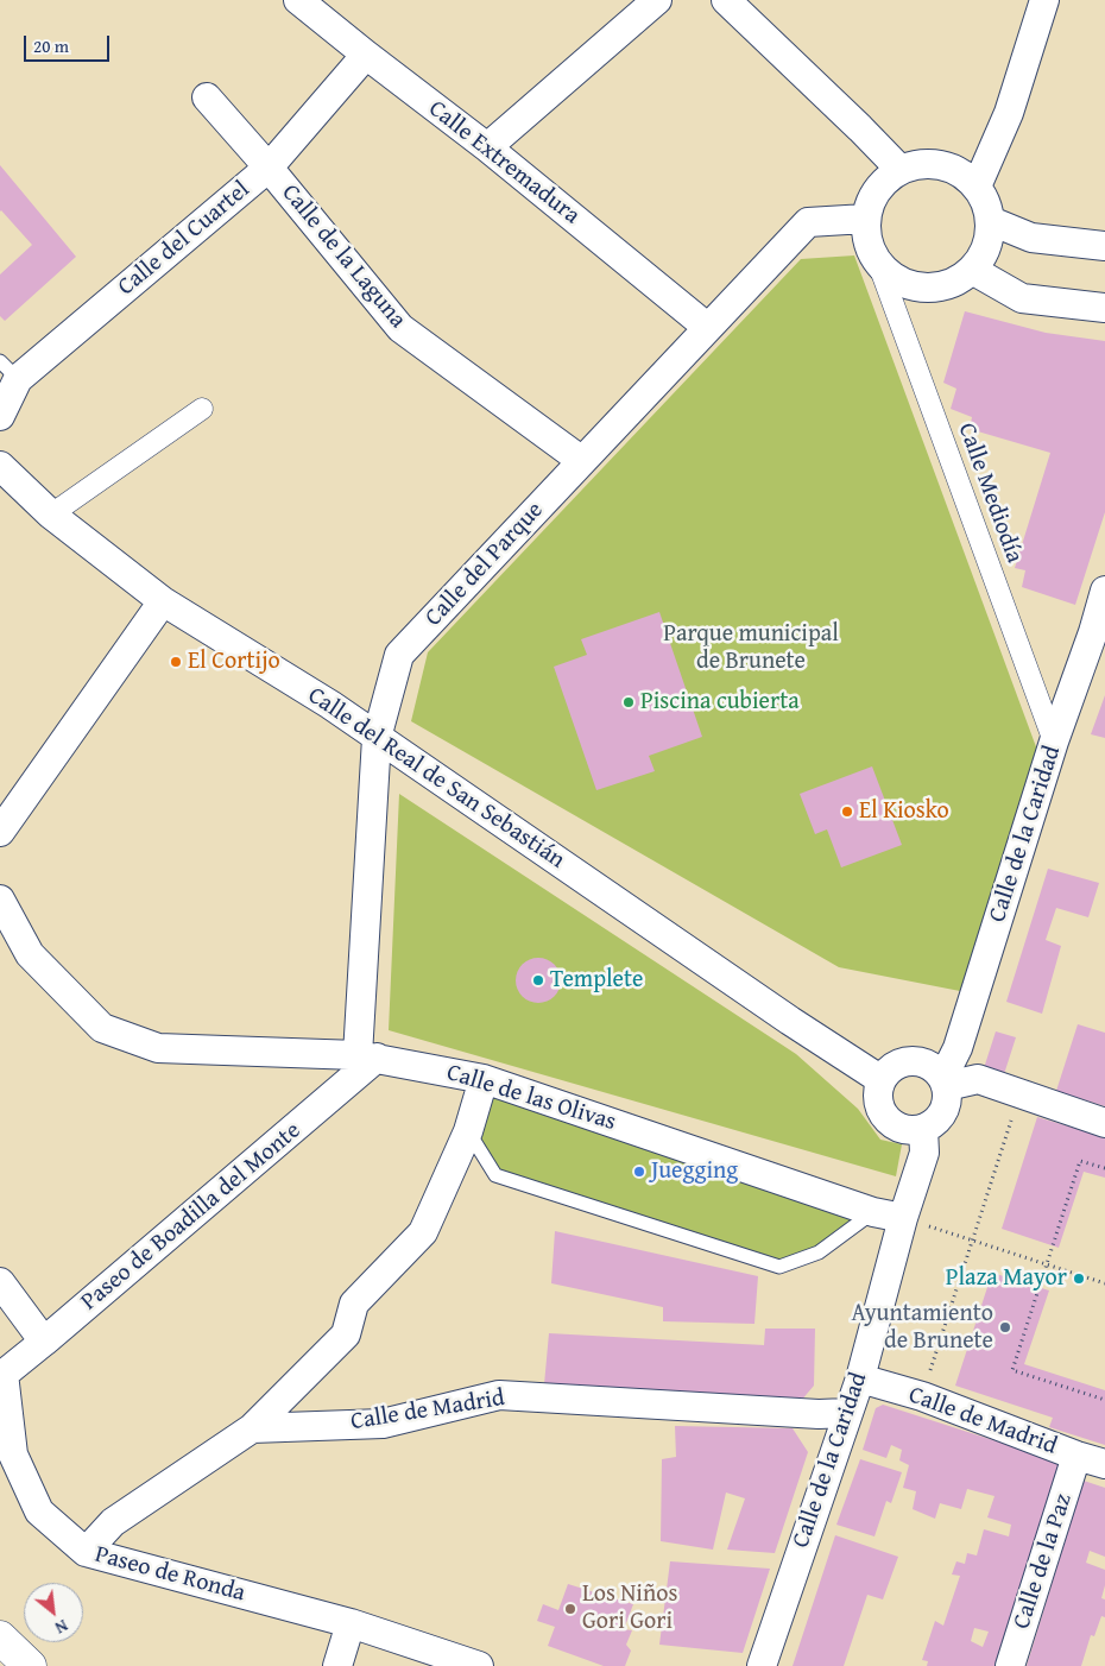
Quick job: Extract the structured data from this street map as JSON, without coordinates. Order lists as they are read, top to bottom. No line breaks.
{"streets":{"street":["Calle Extremadura","Calle del Cuartel","Calle de la Laguna","Calle Mediodía","Calle del Parque","Calle del Real de San Sebastián","Calle de la Caridad","Calle de las Olivas","Paseo de Boadilla del Monte","Calle de Madrid","Calle de la Paz","Paseo de Ronda"]},"crossings":[["Calle Extremadura","Calle del Cuartel"],["Calle Extremadura","Calle del Parque"],["Calle del Cuartel","Calle de la Laguna"],["Calle de la Laguna","Calle del Parque"],["Calle Mediodía","Calle del Parque"],["Calle Mediodía","Calle de la Caridad"],["Calle del Parque","Calle del Real de San Sebastián"],["Calle del Parque","Calle de las Olivas"],["Calle del Parque","Paseo de Boadilla del Monte"],["Calle del Real de San Sebastián","Calle de la Caridad"],["Calle de la Caridad","Calle de las Olivas"],["Calle de la Caridad","Calle de Madrid"],["Calle de las Olivas","Paseo de Boadilla del Monte"],["Paseo de Boadilla del Monte","Paseo de Ronda"],["Calle de Madrid","Calle de la Paz"]],"parks":["Parque municipal de Brunete"],"places":["El Cortijo","Piscina cubierta","El Kiosko","Templete","Juegging","Plaza Mayor","Ayuntamiento de Brunete","Los Niños Gori Gori"],"scale_bar":"20 m","north":"bottom right"}
